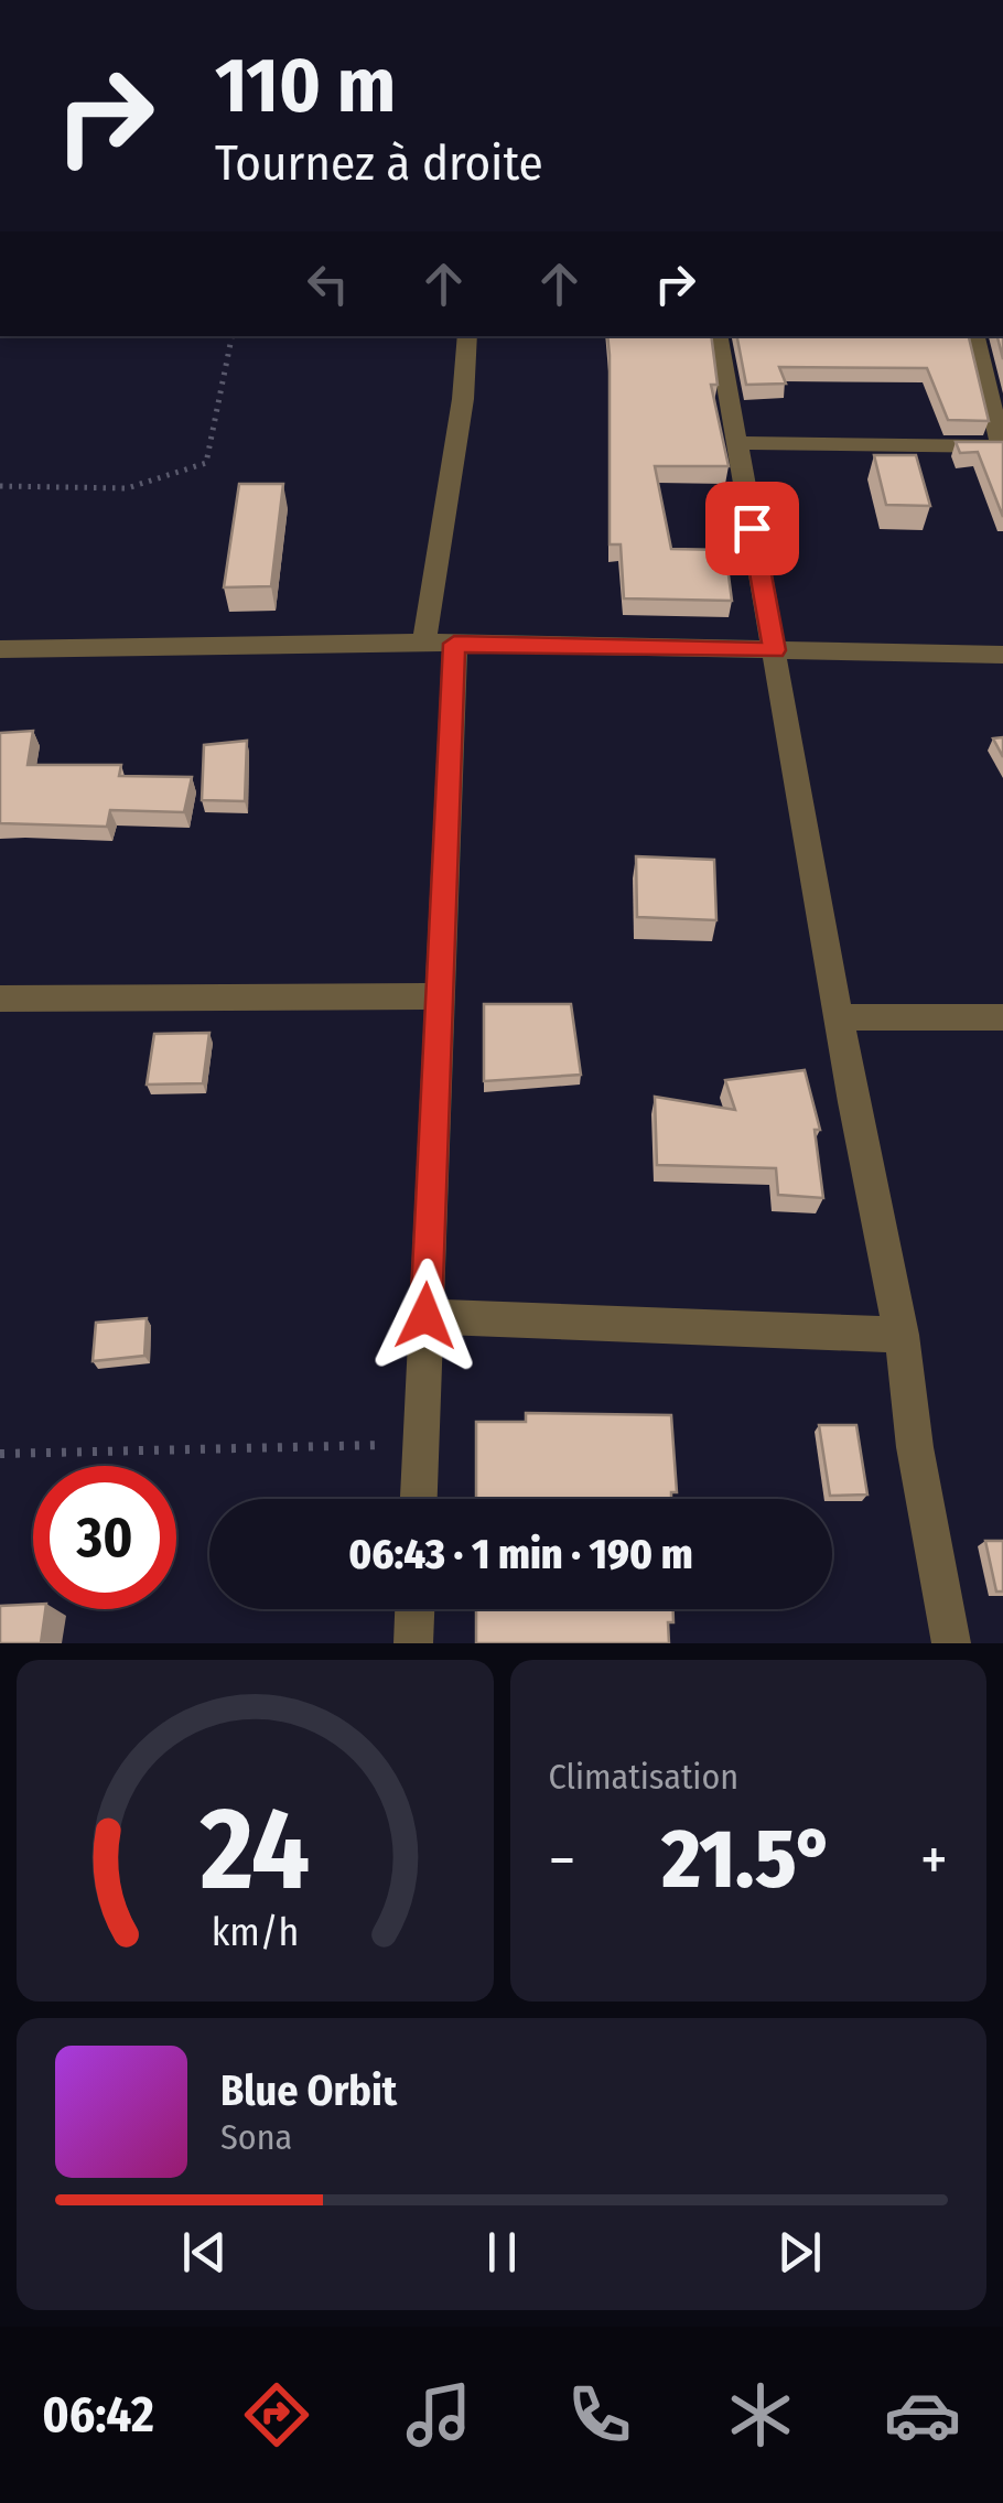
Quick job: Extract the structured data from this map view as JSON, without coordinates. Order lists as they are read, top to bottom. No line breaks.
{"page":{"turn":["110 m","Tournez à droite"],"limit":"30","trip":"06:43 · 1 min · 190 m","tile":"Climatisation","heat":["−","21.5°","+"],"song":["Blue Orbit","Sona"],"tabs":"06:42","gauge":["24","km/h"]}}
